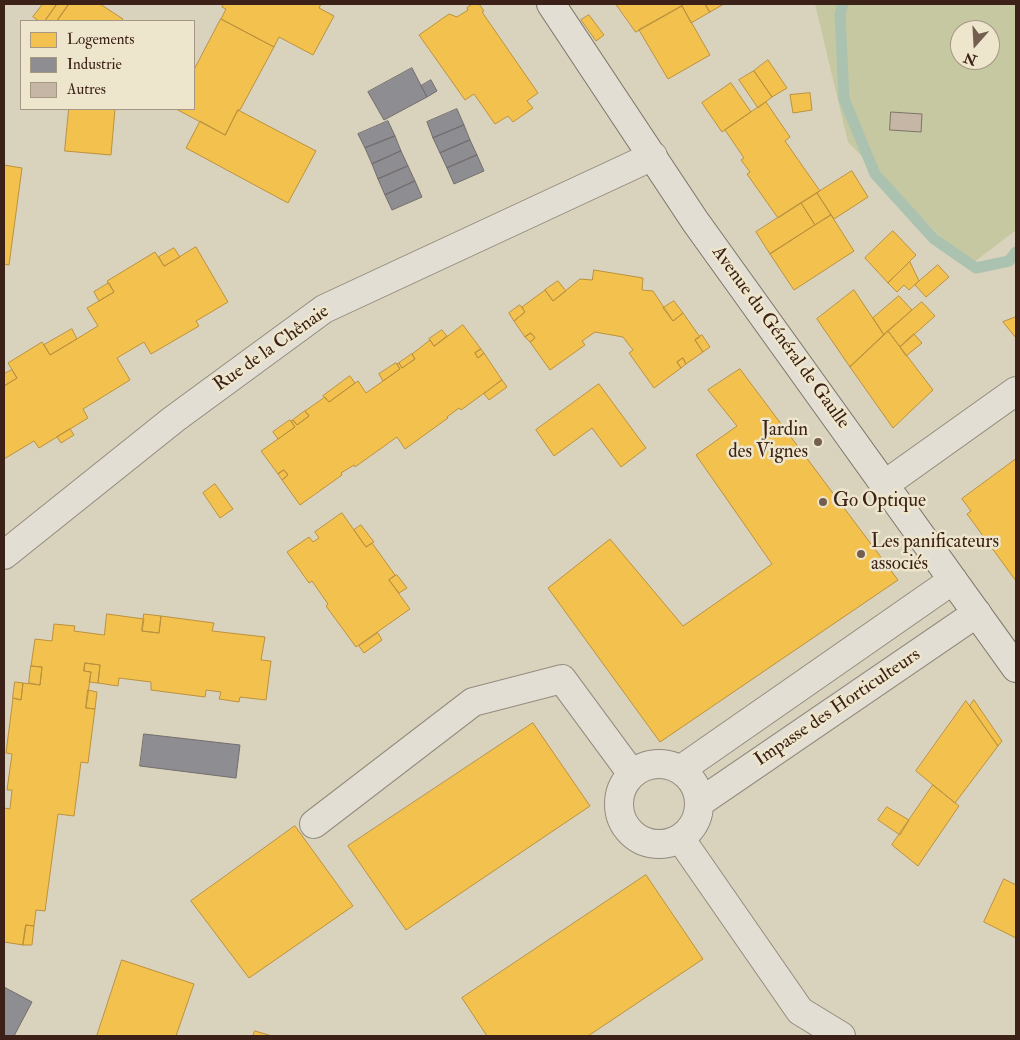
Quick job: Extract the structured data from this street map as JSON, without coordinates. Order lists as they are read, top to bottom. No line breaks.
{"streets":{"street":["Avenue du Général de Gaulle","Rue de la Chênaie","Impasse des Horticulteurs"]},"crossings":[["Avenue du Général de Gaulle","Rue de la Chênaie"],["Avenue du Général de Gaulle","Impasse des Horticulteurs"]],"places":["Jardin des Vignes","Go Optique","Les panificateurs associés"],"legend":["Logements","Industrie","Autres"],"north":"bottom"}
